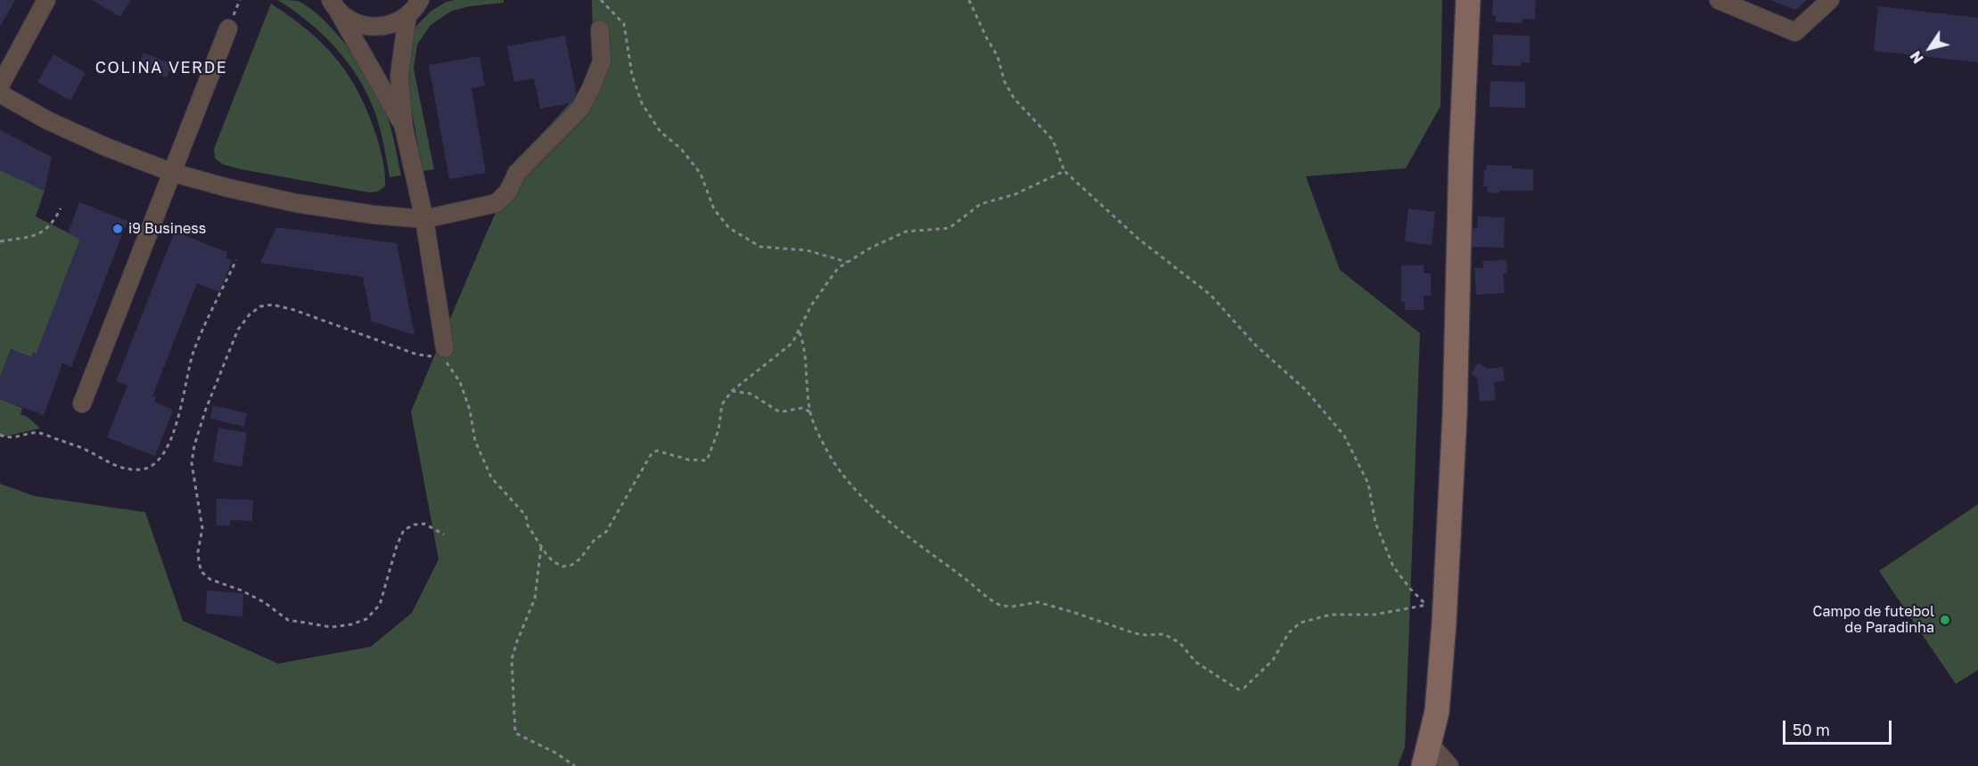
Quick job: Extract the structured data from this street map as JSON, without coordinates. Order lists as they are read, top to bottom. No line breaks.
{"districts":["COLINA VERDE"],"places":["i9 Business","Campo de futebol de Paradinha"],"scale_bar":"50 m","north":"bottom left"}
